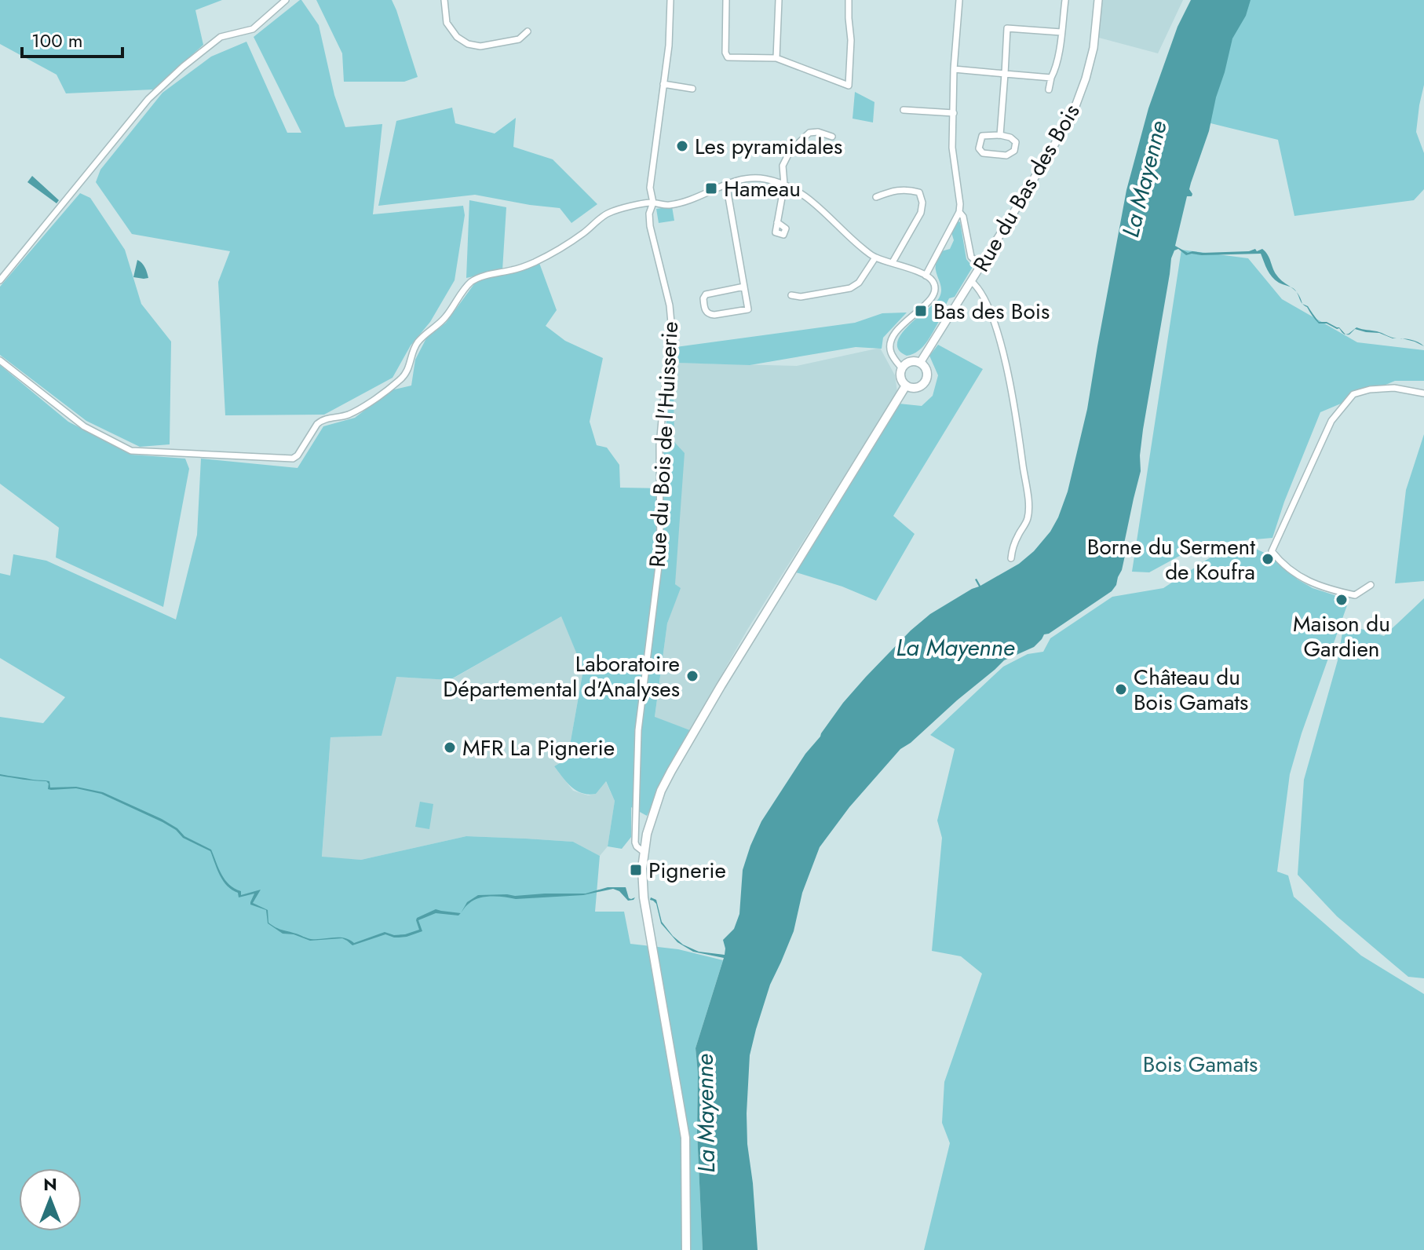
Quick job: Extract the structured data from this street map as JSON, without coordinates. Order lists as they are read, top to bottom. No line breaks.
{"streets":{"street":["Rue du Bas des Bois","Rue du Bois de l'Huisserie"]},"water":["La Mayenne"],"parks":["Bois Gamats"],"places":{"other":["Les pyramidales","Borne du Serment de Koufra","Maison du Gardien","Laboratoire Départemental d'Analyses","Château du Bois Gamats","MFR La Pignerie"],"transit":["Hameau","Bas des Bois","Pignerie"]},"scale_bar":"100 m","north":"top"}
